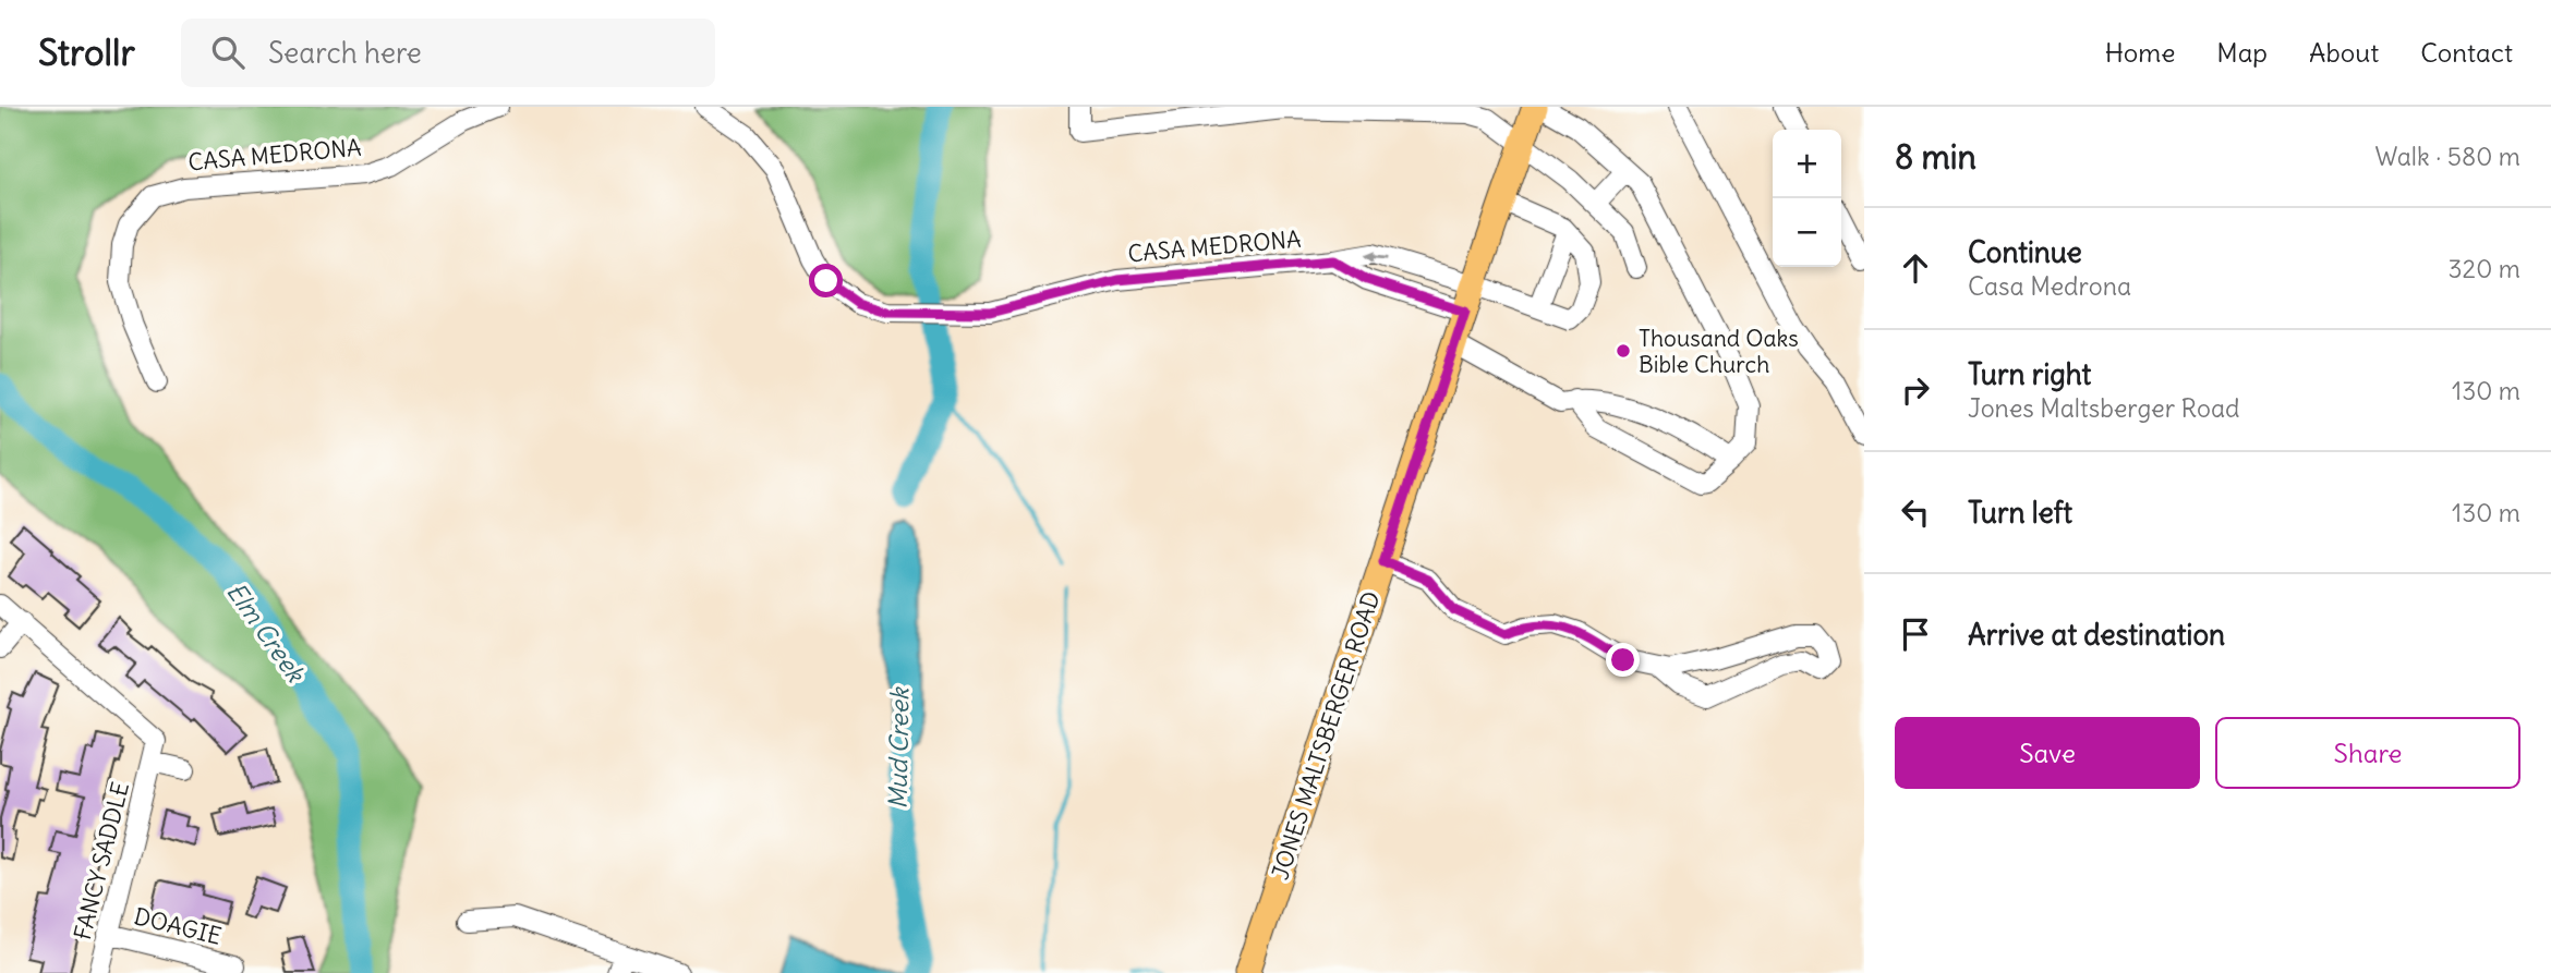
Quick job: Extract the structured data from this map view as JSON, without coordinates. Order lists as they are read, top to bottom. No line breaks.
{"streets":{"main road":["JONES MALTSBERGER ROAD"],"street":["CASA MEDRONA","FANCY SADDLE","DOAGIE"]},"crossings":[["CASA MEDRONA","JONES MALTSBERGER ROAD"],["FANCY SADDLE","DOAGIE"]],"water":["Elm Creek","Mud Creek"],"places":["Thousand Oaks Bible Church"],"page":{"header":"Strollr","search":"Search here","nav":["Home","Map","About","Contact"],"heading":["8 min","Walk · 580 m"],"map_buttons":["+","−"],"list":[["Continue","Casa Medrona","320 m"],["Turn right","Jones Maltsberger Road","130 m"],["Turn left","130 m"],"Arrive at destination"],"buttons":["Save","Share"]}}
